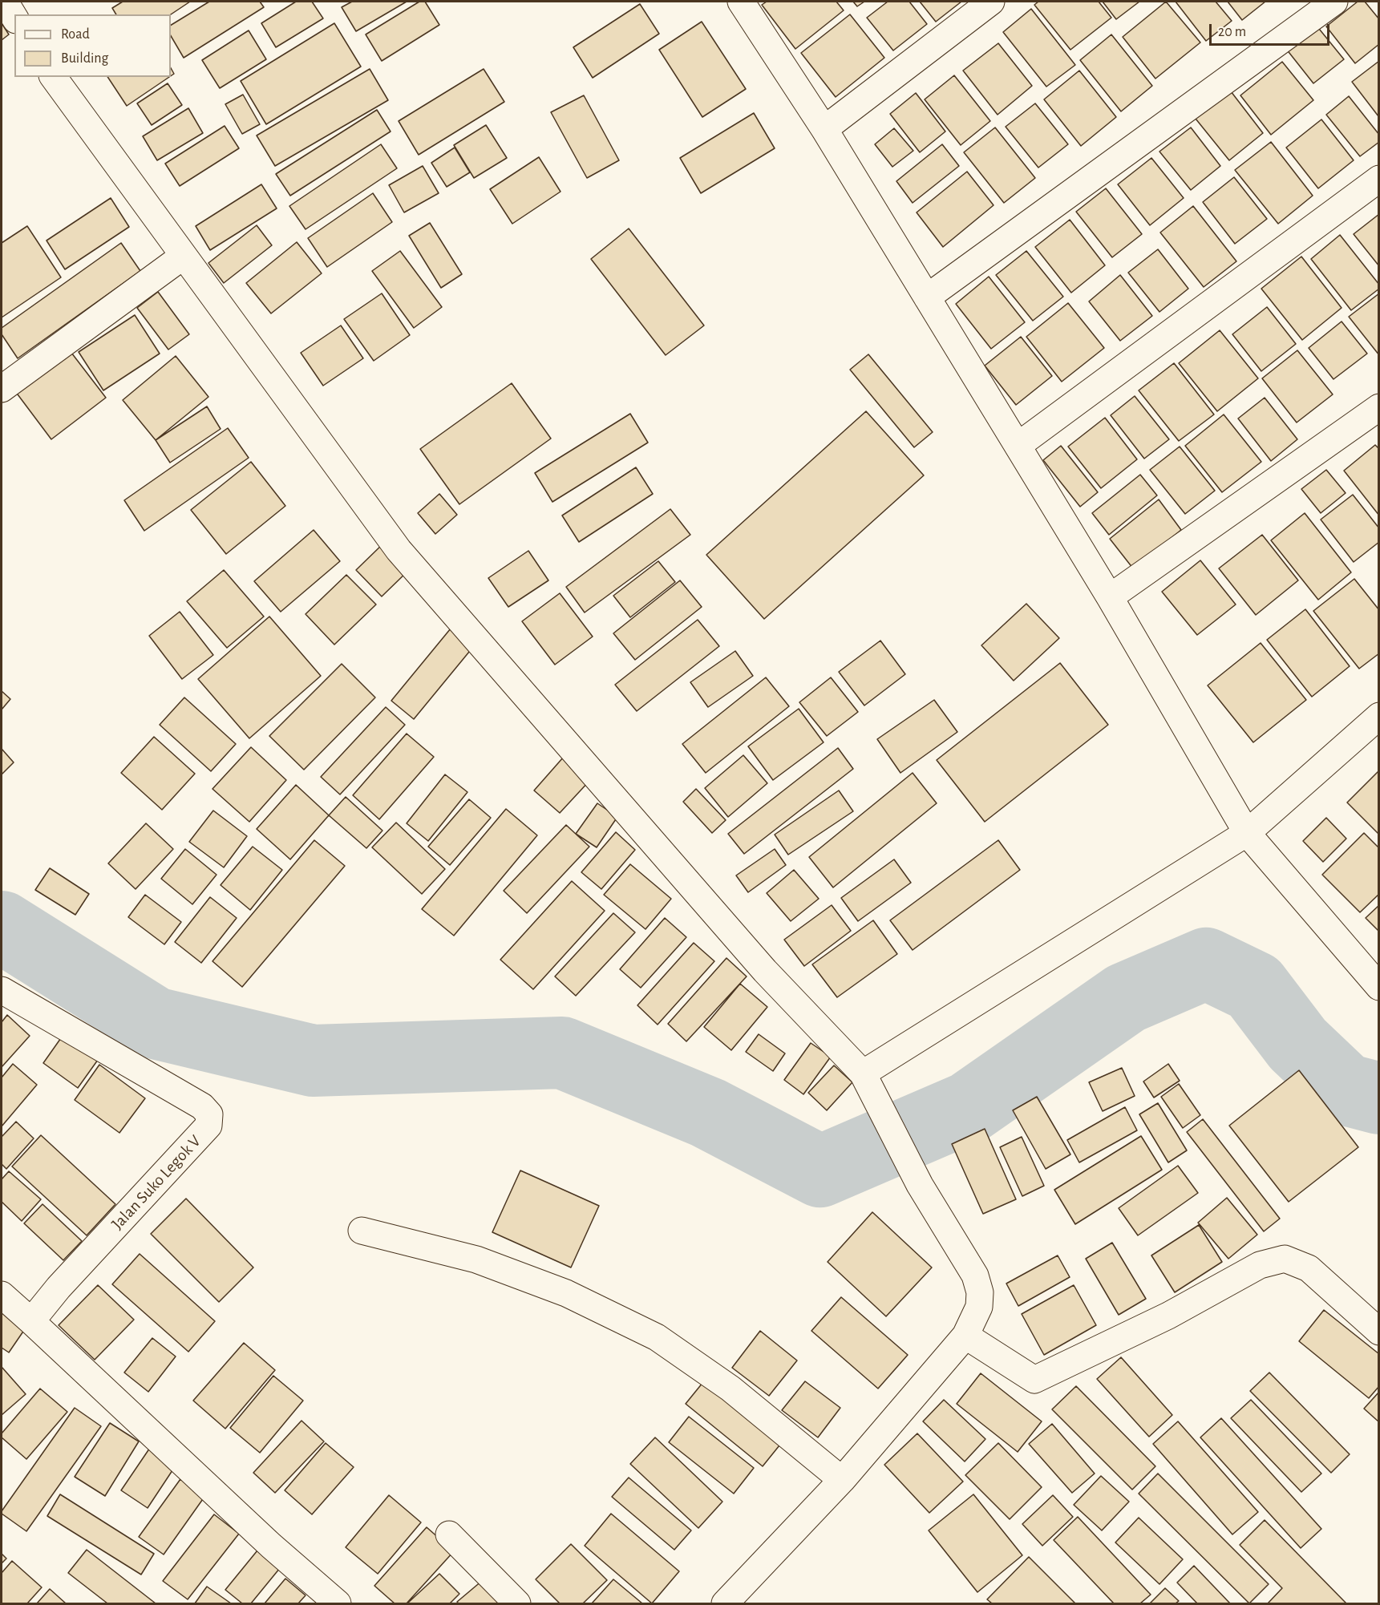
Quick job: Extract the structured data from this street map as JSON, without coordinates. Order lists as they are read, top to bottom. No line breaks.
{"streets":{"street":["Jalan Suko Legok V"]},"legend":["Road","Building"],"scale_bar":"20 m"}
